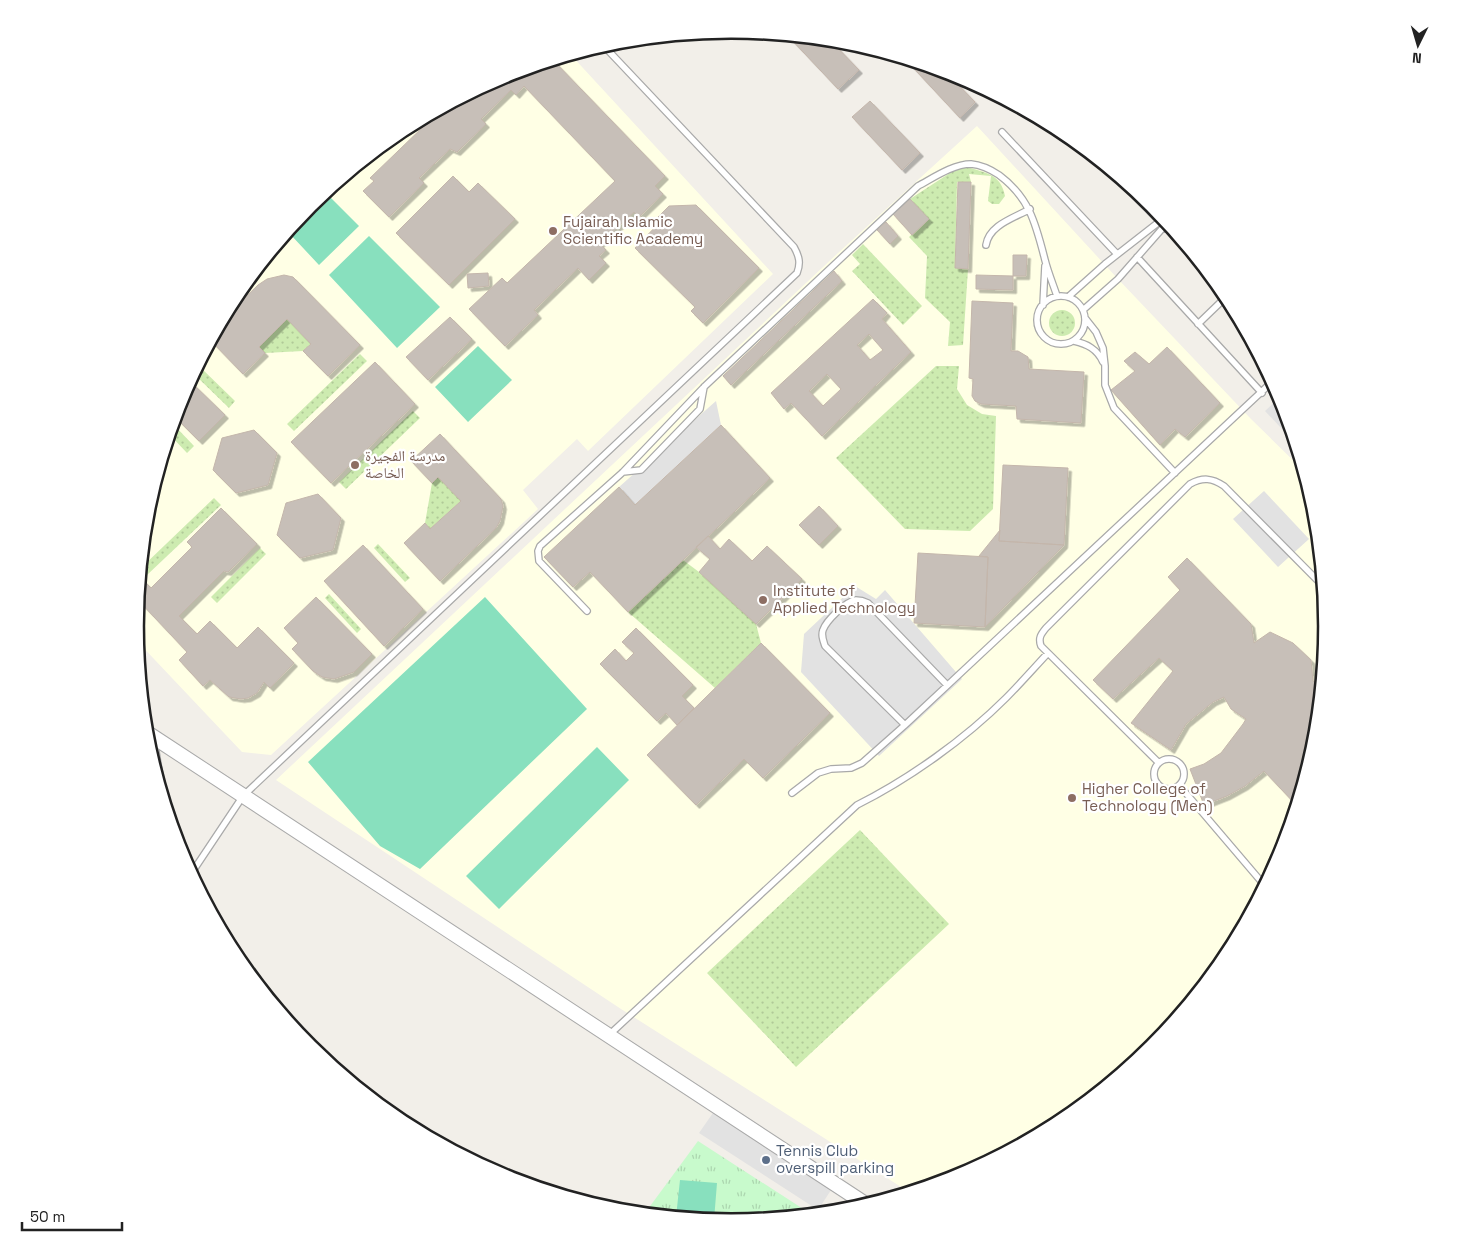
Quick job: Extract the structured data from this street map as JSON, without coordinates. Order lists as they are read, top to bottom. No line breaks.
{"places":["Fujairah Islamic Scientific Academy","مدرسة الفجيرة الخاصة","Institute of Applied Technology","Higher College of Technology (Men)","Tennis Club overspill parking"],"scale_bar":"50 m","north":"bottom"}
